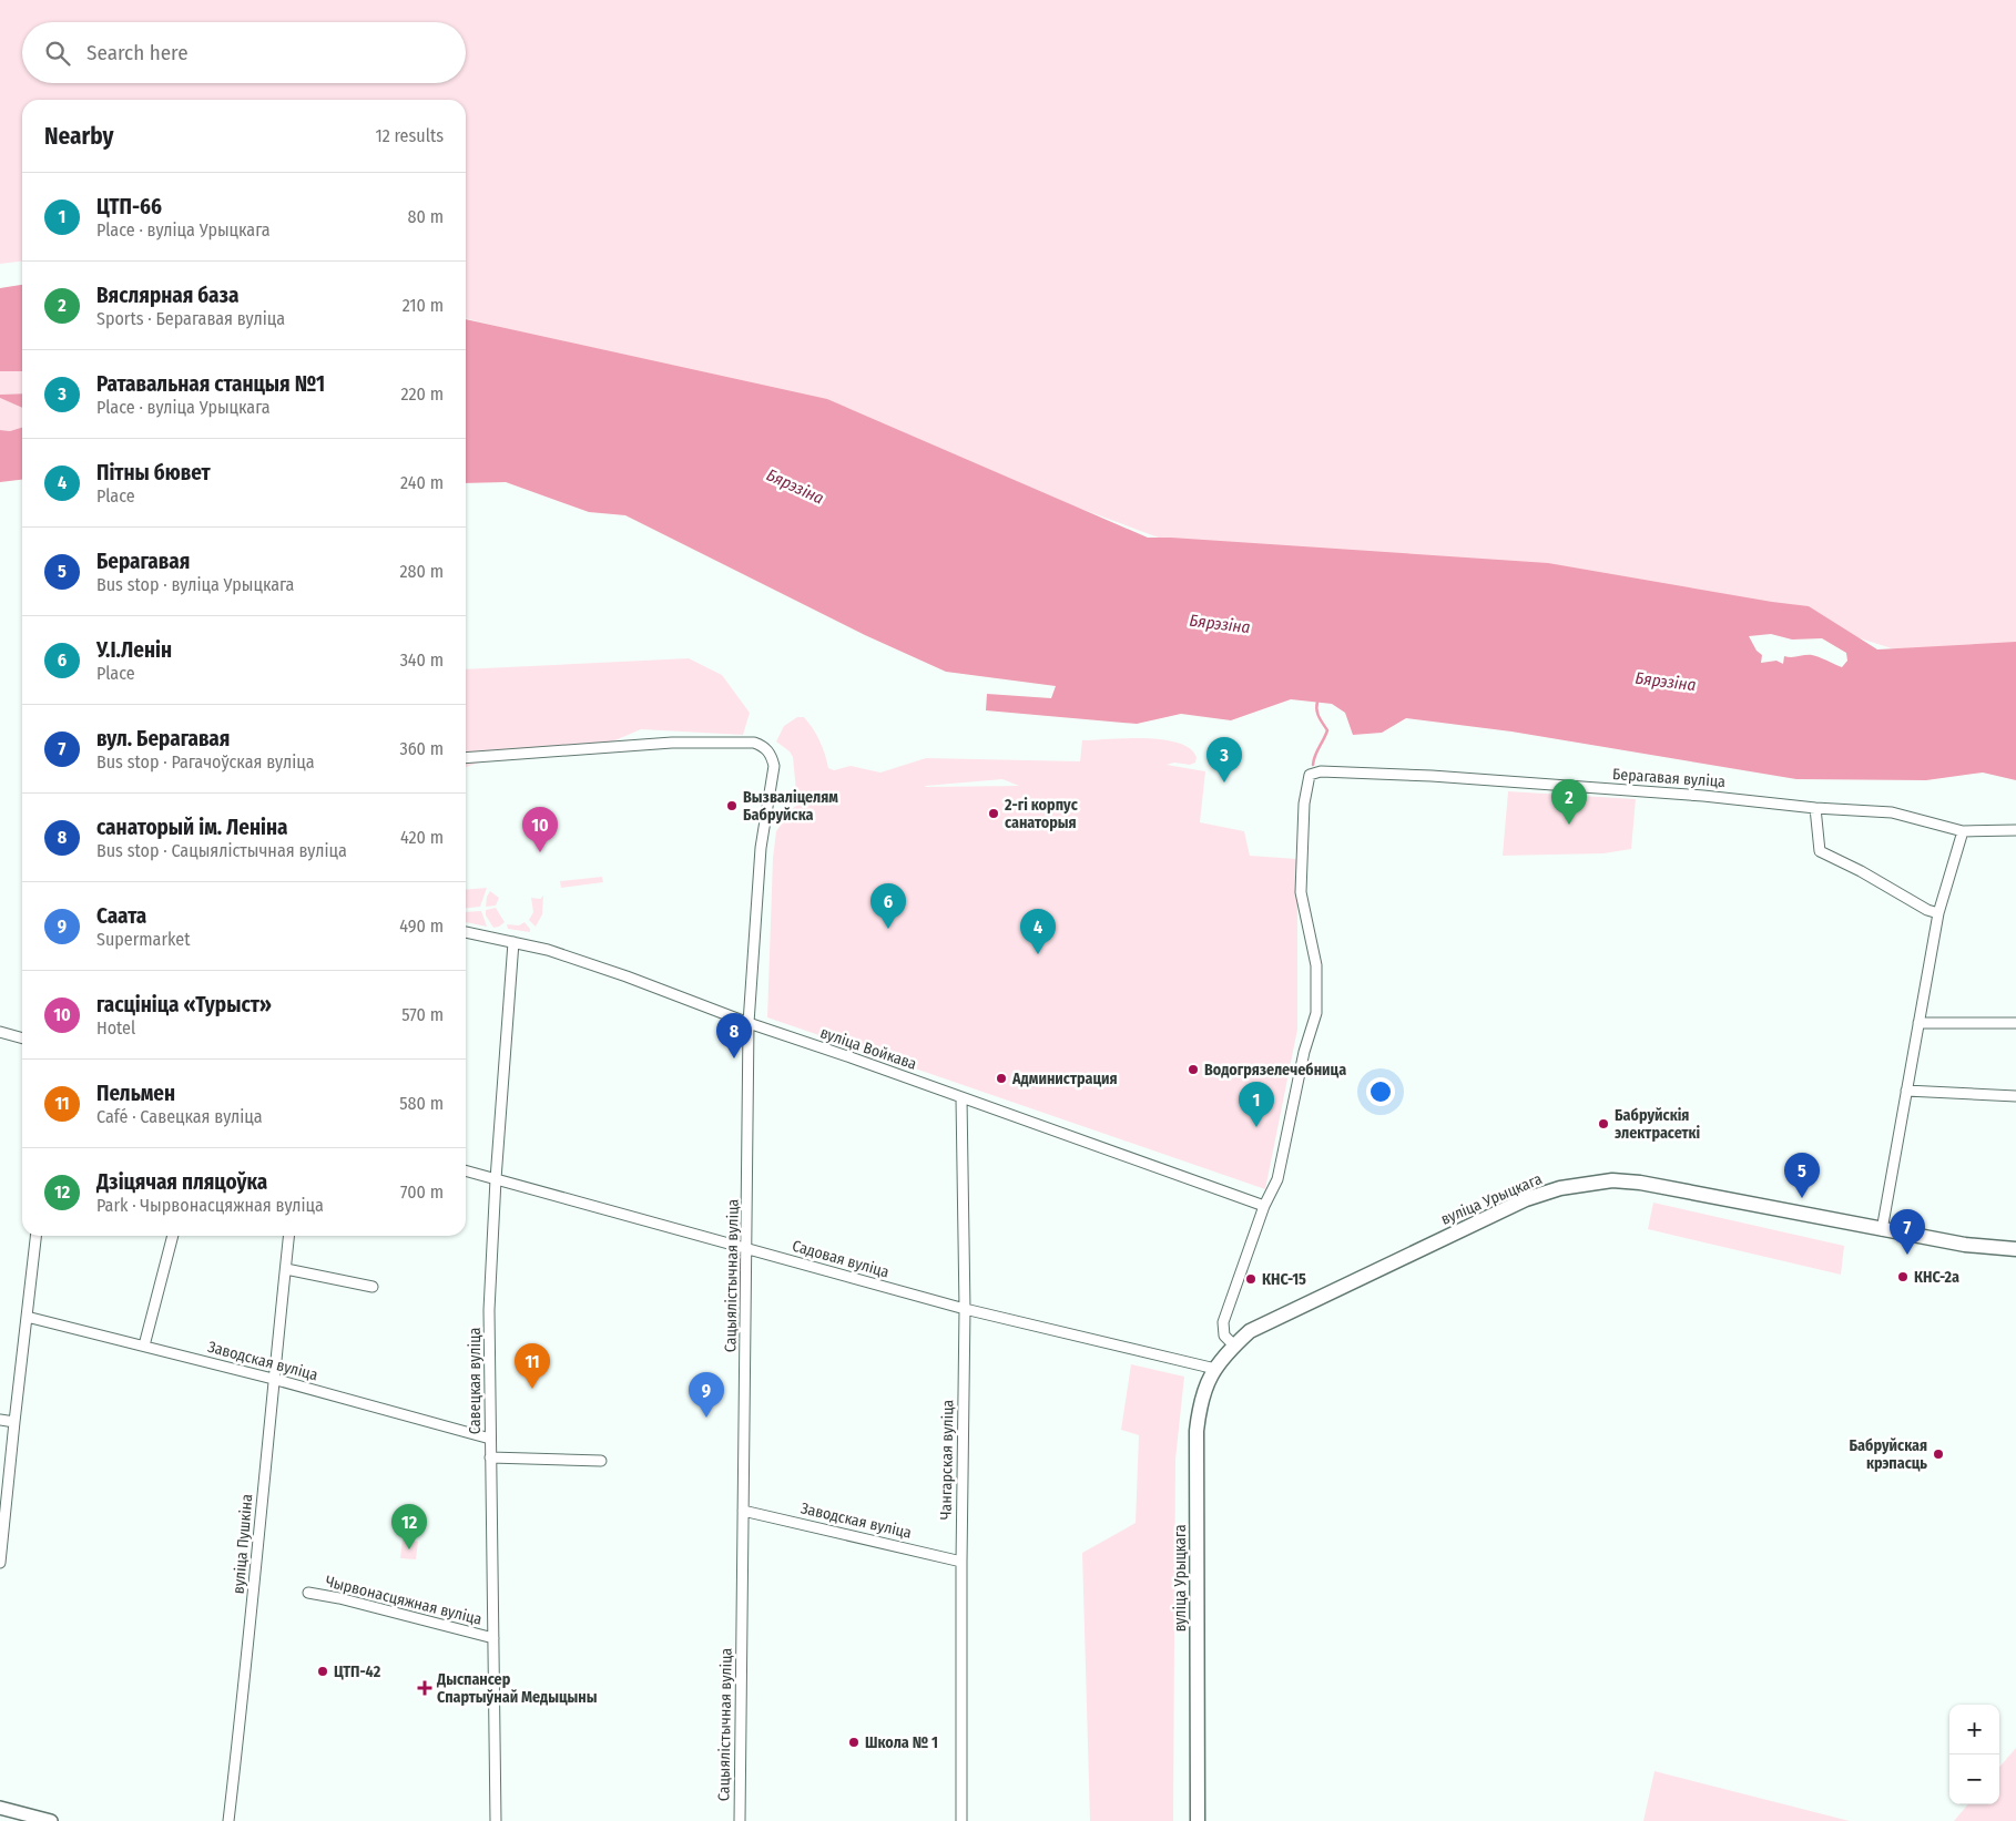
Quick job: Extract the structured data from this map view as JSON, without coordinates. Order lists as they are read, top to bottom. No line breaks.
{"streets":{"main road":["вуліца Урыцкага"],"street":["Берагавая вуліца","вуліца Войкава","Садовая вуліца","Сацыялістычная вуліца","Заводская вуліца","Савецкая вуліца","Чангарская вуліца","вуліца Пушкіна","Чырвонасцяжная вуліца"]},"crossings":[["Берагавая вуліца","вуліца Войкава"],["вуліца Войкава","Сацыялістычная вуліца"],["вуліца Войкава","Савецкая вуліца"],["вуліца Войкава","Чангарская вуліца"],["вуліца Урыцкага","Садовая вуліца"],["Садовая вуліца","Сацыялістычная вуліца"],["Садовая вуліца","Савецкая вуліца"],["Садовая вуліца","Чангарская вуліца"],["Сацыялістычная вуліца","Заводская вуліца"],["Заводская вуліца","Савецкая вуліца"],["Заводская вуліца","Чангарская вуліца"],["Заводская вуліца","вуліца Пушкіна"],["Савецкая вуліца","Чырвонасцяжная вуліца"]],"water":["Бярэзіна"],"places":{"other":["Вызваліцелям Бабруйска","2-гі корпус санаторыя","Водогрязелечебница","Администрация","Бабруйскія электрасеткі","КНС-2а","КНС-15","Бабруйская крэпасць","ЦТП-42","Школа № 1"],"health":["Дыспансер Спартыўнай Медыцыны"]},"page":{"search":"Search here","heading":["Nearby","12 results"],"list":[{"mark":"1","name":"ЦТП-66","note":"Place · вуліца Урыцкага","value":"80 m"},{"mark":"2","name":"Вяслярная база","note":"Sports · Берагавая вуліца","value":"210 m"},{"mark":"3","name":"Ратавальная станцыя №1","note":"Place · вуліца Урыцкага","value":"220 m"},{"mark":"4","name":"Пітны бювет","note":"Place","value":"240 m"},{"mark":"5","name":"Берагавая","note":"Bus stop · вуліца Урыцкага","value":"280 m"},{"mark":"6","name":"У.І.Ленін","note":"Place","value":"340 m"},{"mark":"7","name":"вул. Берагавая","note":"Bus stop · Рагачоўская вуліца","value":"360 m"},{"mark":"8","name":"санаторый ім. Леніна","note":"Bus stop · Сацыялістычная вуліца","value":"420 m"},{"mark":"9","name":"Саата","note":"Supermarket","value":"490 m"},{"mark":"10","name":"гасцініца «Турыст»","note":"Hotel","value":"570 m"},{"mark":"11","name":"Пельмен","note":"Café · Савецкая вуліца","value":"580 m"},{"mark":"12","name":"Дзіцячая пляцоўка","note":"Park · Чырвонасцяжная вуліца","value":"700 m"}],"pins":["3","2","10","6","4","8","1","5","7","11","9","12"],"map_buttons":["+","−"]}}
